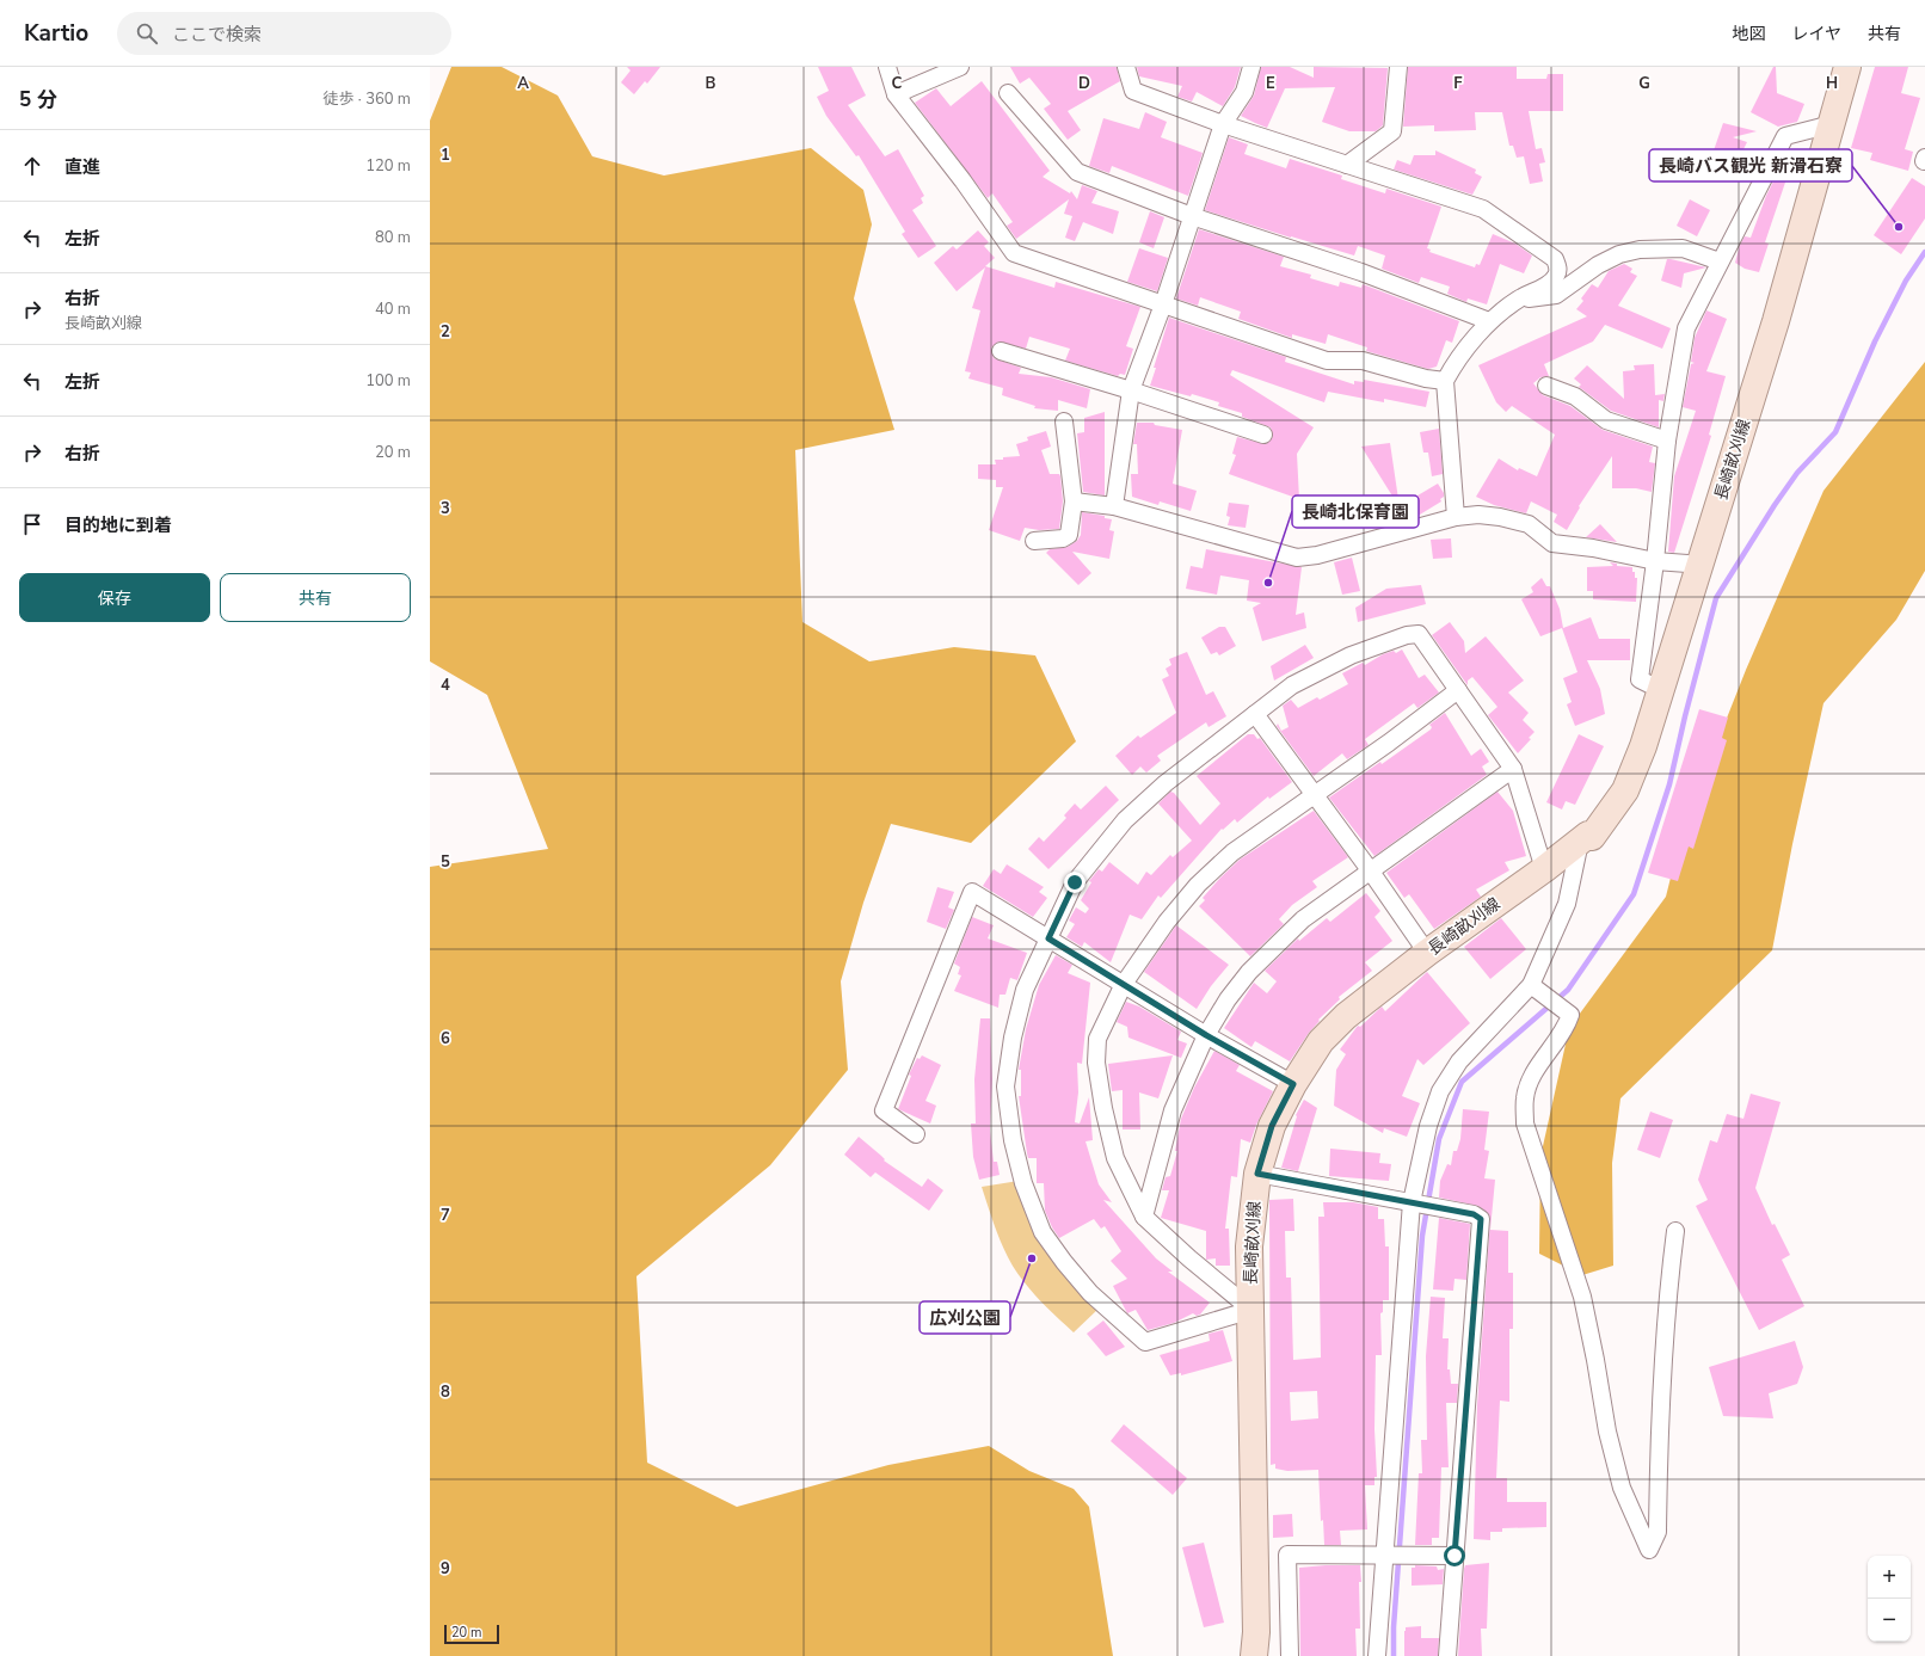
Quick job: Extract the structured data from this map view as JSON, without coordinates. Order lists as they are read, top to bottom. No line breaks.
{"streets":{"main road":["長崎畝刈線"]},"places":["長崎バス観光 新滑石寮","長崎北保育園","広刈公園"],"scale_bar":"20 m","page":{"header":"Kartio","search":"ここで検索","nav":["地図","レイヤ","共有"],"heading":["5 分","徒歩 · 360 m"],"list":[["直進","120 m"],["左折","80 m"],["右折","長崎畝刈線","40 m"],["左折","100 m"],["右折","20 m"],"目的地に到着"],"buttons":["保存","共有"],"map_buttons":["+","−"],"scale":"20 m"},"grid":{"columns":["A","B","C","D","E","F","G","H"],"rows":["1","2","3","4","5","6","7","8","9"]}}
